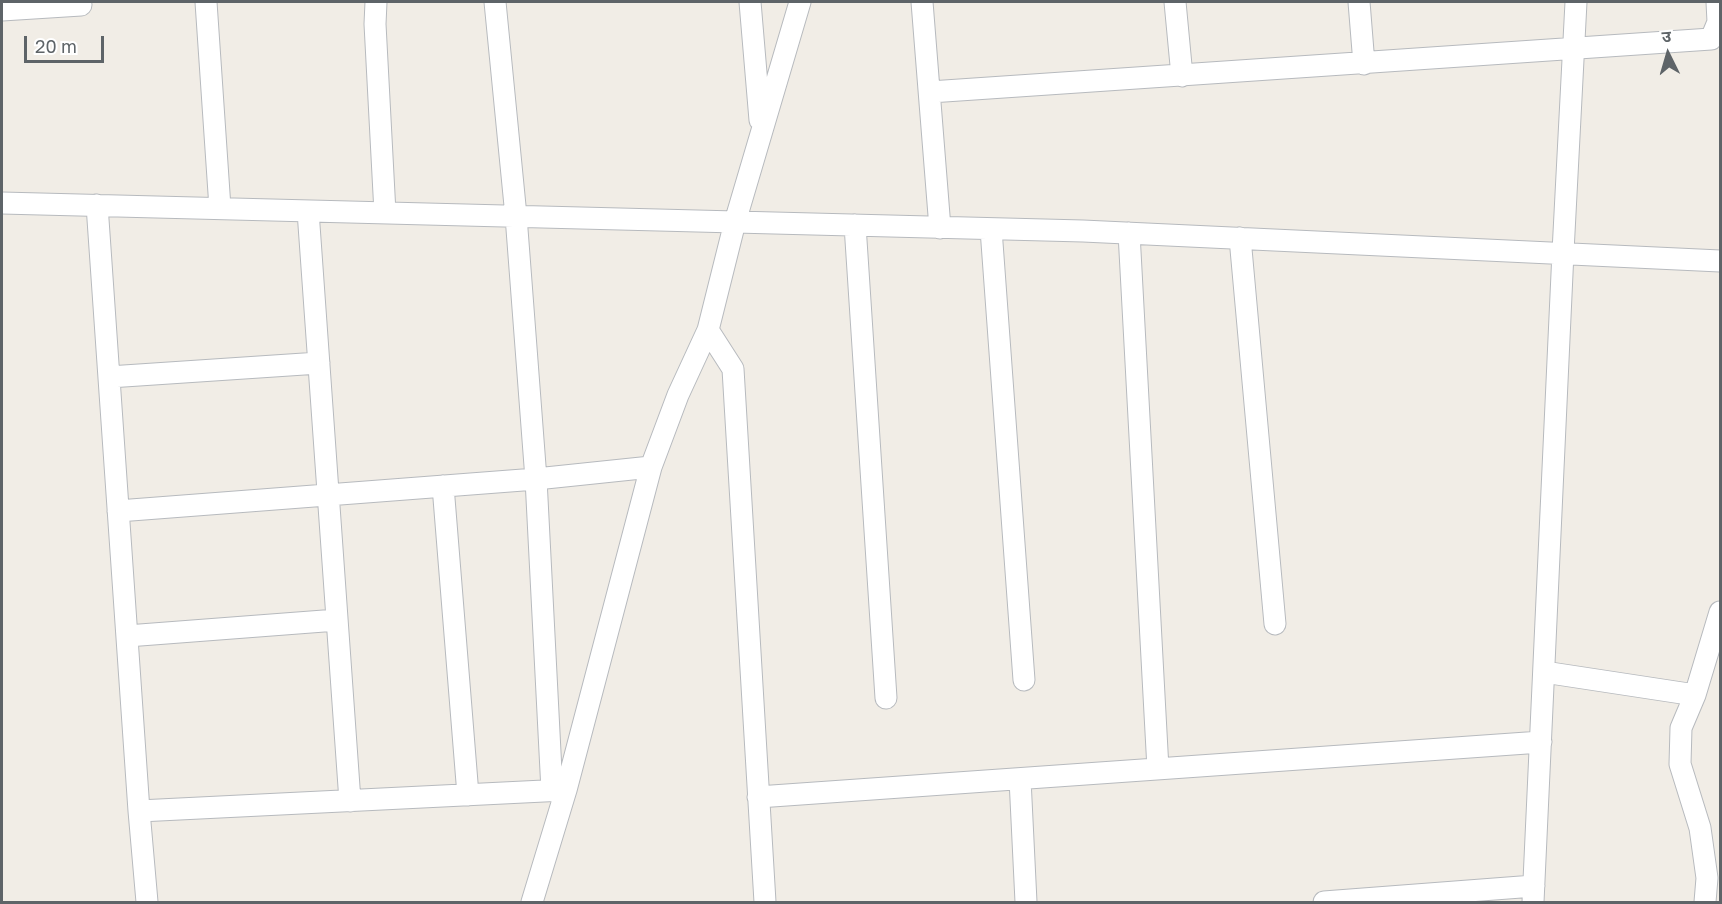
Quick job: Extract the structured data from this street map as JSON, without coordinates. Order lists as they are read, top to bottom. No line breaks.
{"scale_bar":"20 m","north":"top"}
